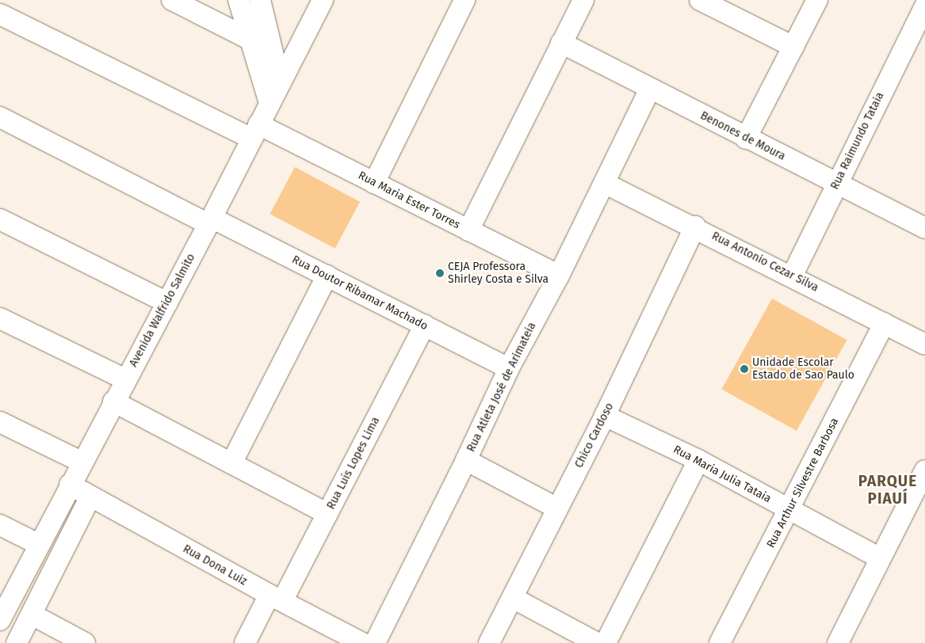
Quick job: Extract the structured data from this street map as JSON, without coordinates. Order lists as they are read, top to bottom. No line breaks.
{"streets":{"street":["Benones de Moura","Rua Raimundo Tataia","Rua Maria Ester Torres","Rua Antonio Cezar Silva","Rua Doutor Ribamar Machado","Avenida Walfrido Salmito","Rua Atleta José de Arimateia","Chico Cardoso","Rua Luís Lopes Lima","Rua Maria Julia Tataia","Rua Arthur Silvestre Barbosa","Rua Dona Luiz"]},"crossings":[["Benones de Moura","Rua Raimundo Tataia"],["Benones de Moura","Rua Atleta José de Arimateia"],["Rua Raimundo Tataia","Rua Antonio Cezar Silva"],["Rua Maria Ester Torres","Avenida Walfrido Salmito"],["Rua Maria Ester Torres","Rua Atleta José de Arimateia"],["Rua Antonio Cezar Silva","Rua Atleta José de Arimateia"],["Rua Antonio Cezar Silva","Chico Cardoso"],["Rua Antonio Cezar Silva","Rua Arthur Silvestre Barbosa"],["Rua Doutor Ribamar Machado","Avenida Walfrido Salmito"],["Rua Doutor Ribamar Machado","Rua Atleta José de Arimateia"],["Rua Doutor Ribamar Machado","Rua Luís Lopes Lima"],["Avenida Walfrido Salmito","Rua Dona Luiz"],["Chico Cardoso","Rua Maria Julia Tataia"],["Rua Luís Lopes Lima","Rua Dona Luiz"],["Rua Maria Julia Tataia","Rua Arthur Silvestre Barbosa"]],"districts":["PARQUE PIAUÍ"],"places":["CEJA Professora Shirley Costa e Silva","Unidade Escolar Estado de Sao Paulo"]}
